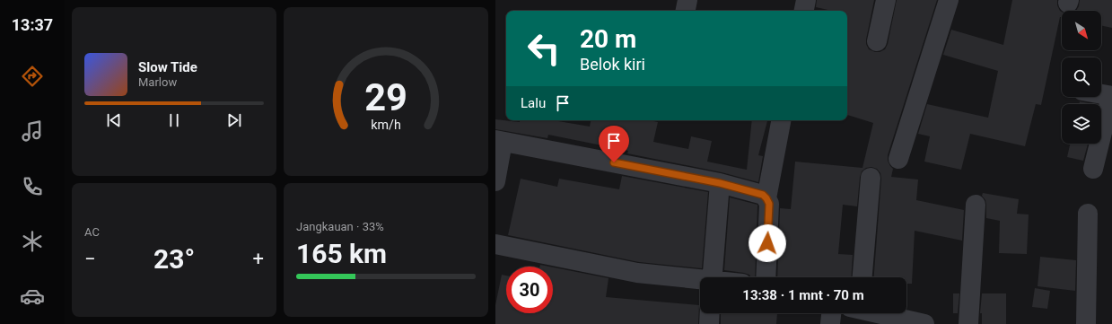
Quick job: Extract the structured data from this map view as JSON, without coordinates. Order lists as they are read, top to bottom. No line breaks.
{"north":"bottom right","page":{"tabs":"13:37","turn":["20 m","Belok kiri"],"song":["Slow Tide","Marlow"],"then":"Lalu","tile":["AC",["Jangkauan · 33%","165 km"]],"heat":["−","23°","+"],"limit":"30","trip":"13:38 · 1 mnt · 70 m","gauge":["29","km/h"]}}
